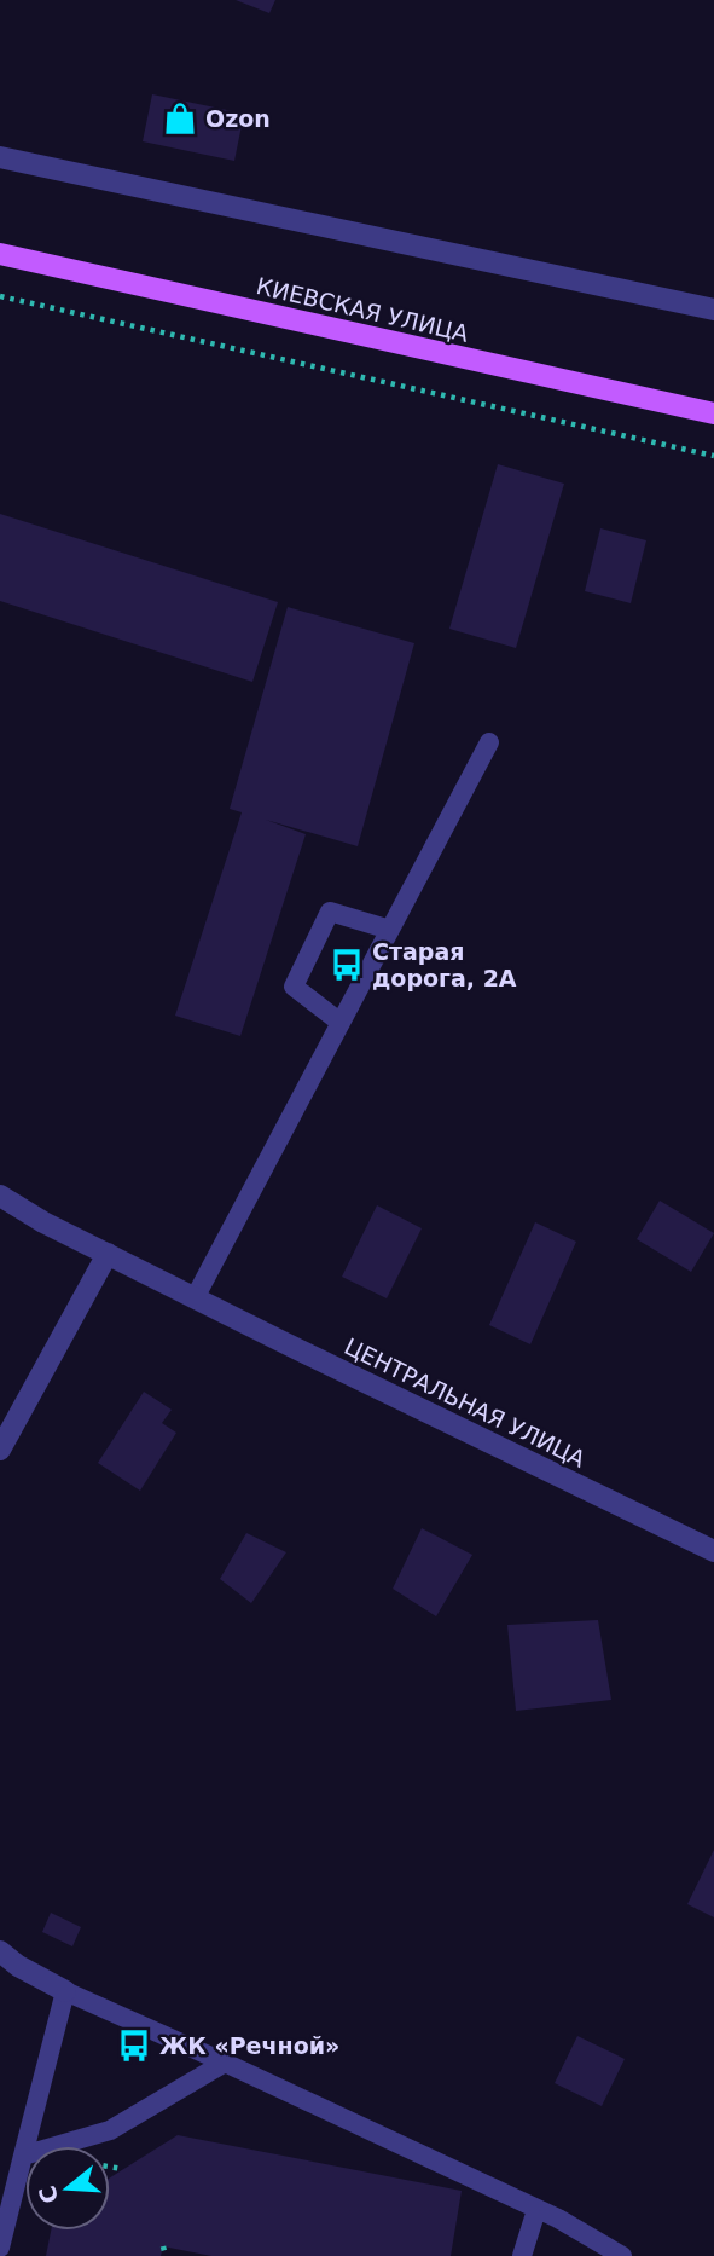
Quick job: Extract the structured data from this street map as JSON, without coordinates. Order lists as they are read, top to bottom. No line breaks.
{"streets":{"main road":["КИЕВСКАЯ УЛИЦА"],"street":["ЦЕНТРАЛЬНАЯ УЛИЦА"]},"places":{"shop":["Ozon"],"bus stop":["Старая дорога, 2А","ЖК «Речной»"]},"north":"left"}
